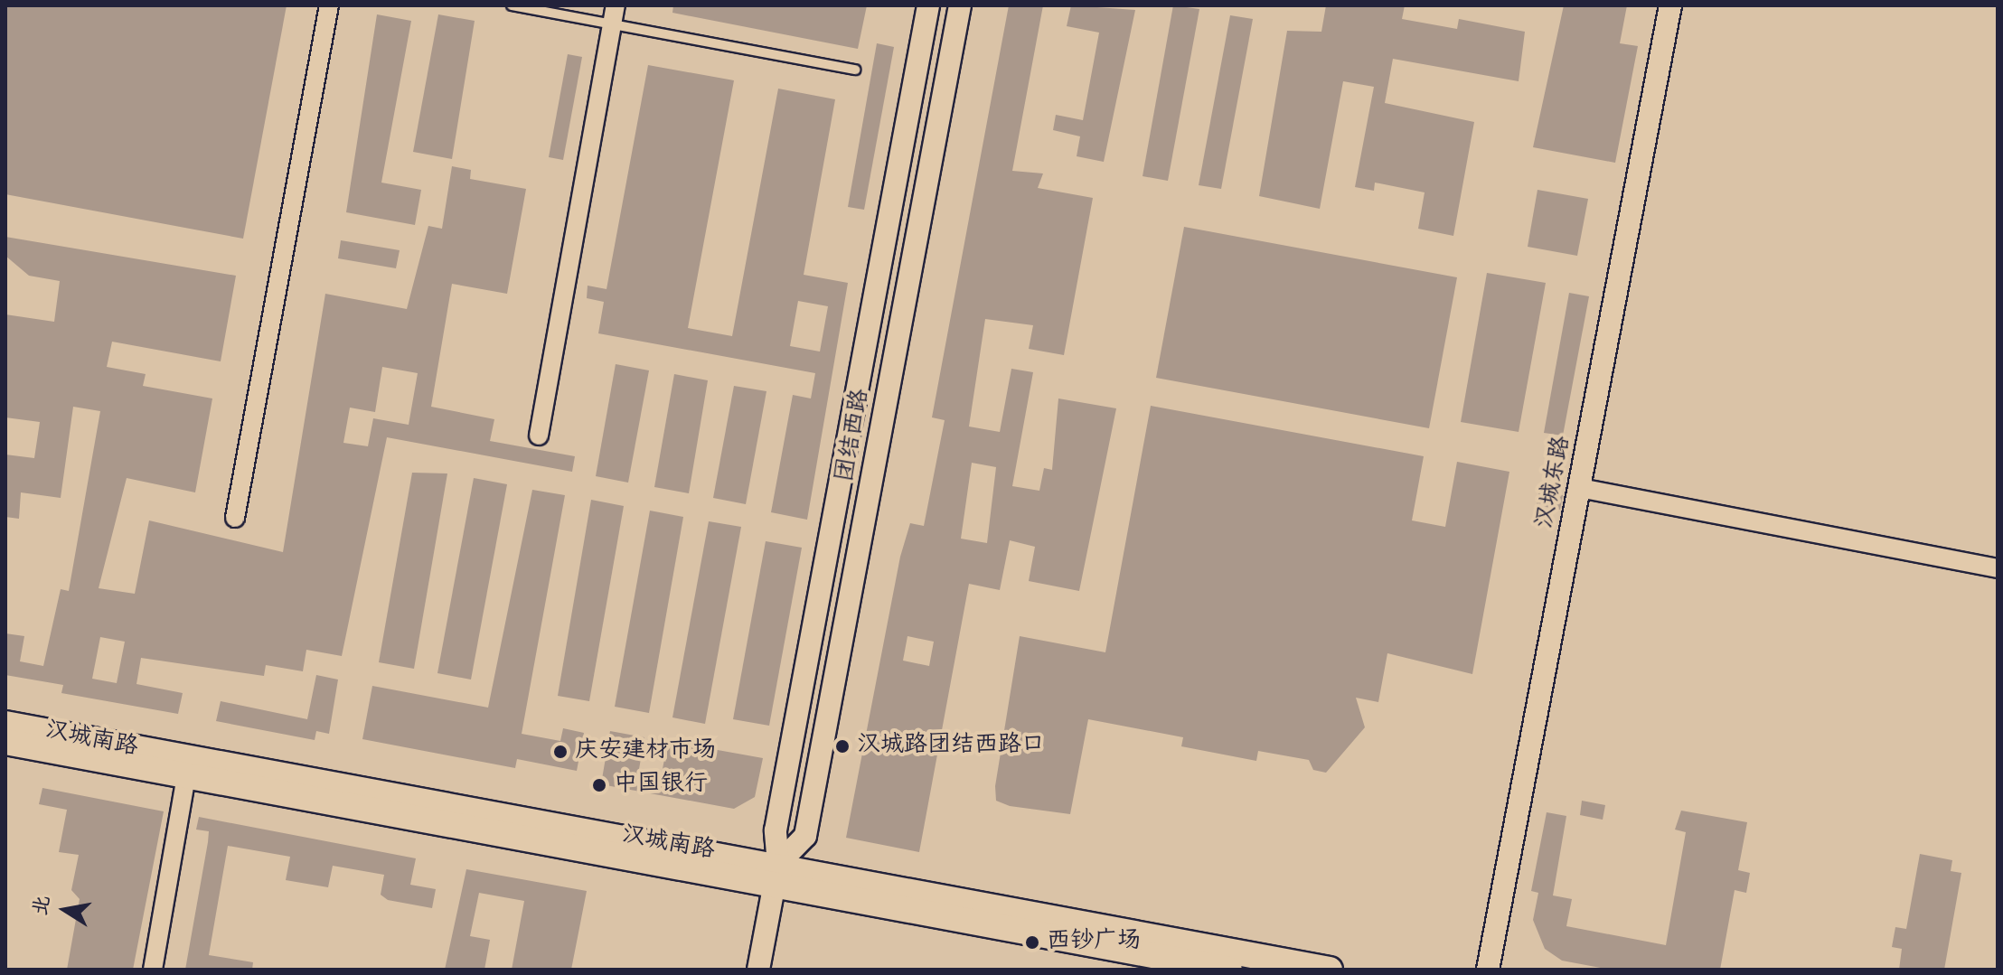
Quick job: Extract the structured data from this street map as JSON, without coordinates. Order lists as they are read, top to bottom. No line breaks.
{"streets":{"main road":["汉城南路"],"street":["团结西路","汉城东路"]},"crossings":[["团结西路","汉城南路"]],"places":["汉城路团结西路口","庆安建材市场","中国银行","西钞广场"],"north":"left"}
